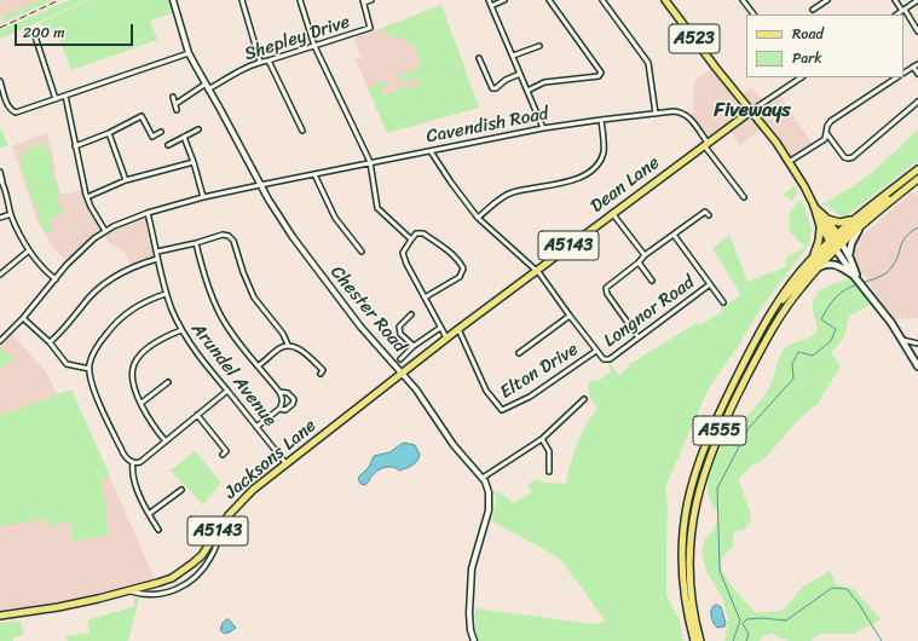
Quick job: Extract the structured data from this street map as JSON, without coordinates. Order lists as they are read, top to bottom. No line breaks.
{"streets":{"main road":["A523","Dean Lane","A5143","A555","Jacksons Lane"],"street":["Shepley Drive","Cavendish Road","Chester Road","Longnor Road","Elton Drive","Arundel Avenue"]},"crossings":[["Shepley Drive","Chester Road"],["A523","Dean Lane"],["A523","A555"],["Cavendish Road","Dean Lane"],["Cavendish Road","Chester Road"],["Cavendish Road","Arundel Avenue"],["Dean Lane","Chester Road"],["Dean Lane","Elton Drive"],["Dean Lane","Jacksons Lane"],["Chester Road","Jacksons Lane"],["Longnor Road","Elton Drive"],["Arundel Avenue","Jacksons Lane"]],"districts":["Fiveways"],"legend":["Road","Park"],"scale_bar":"200 m"}
